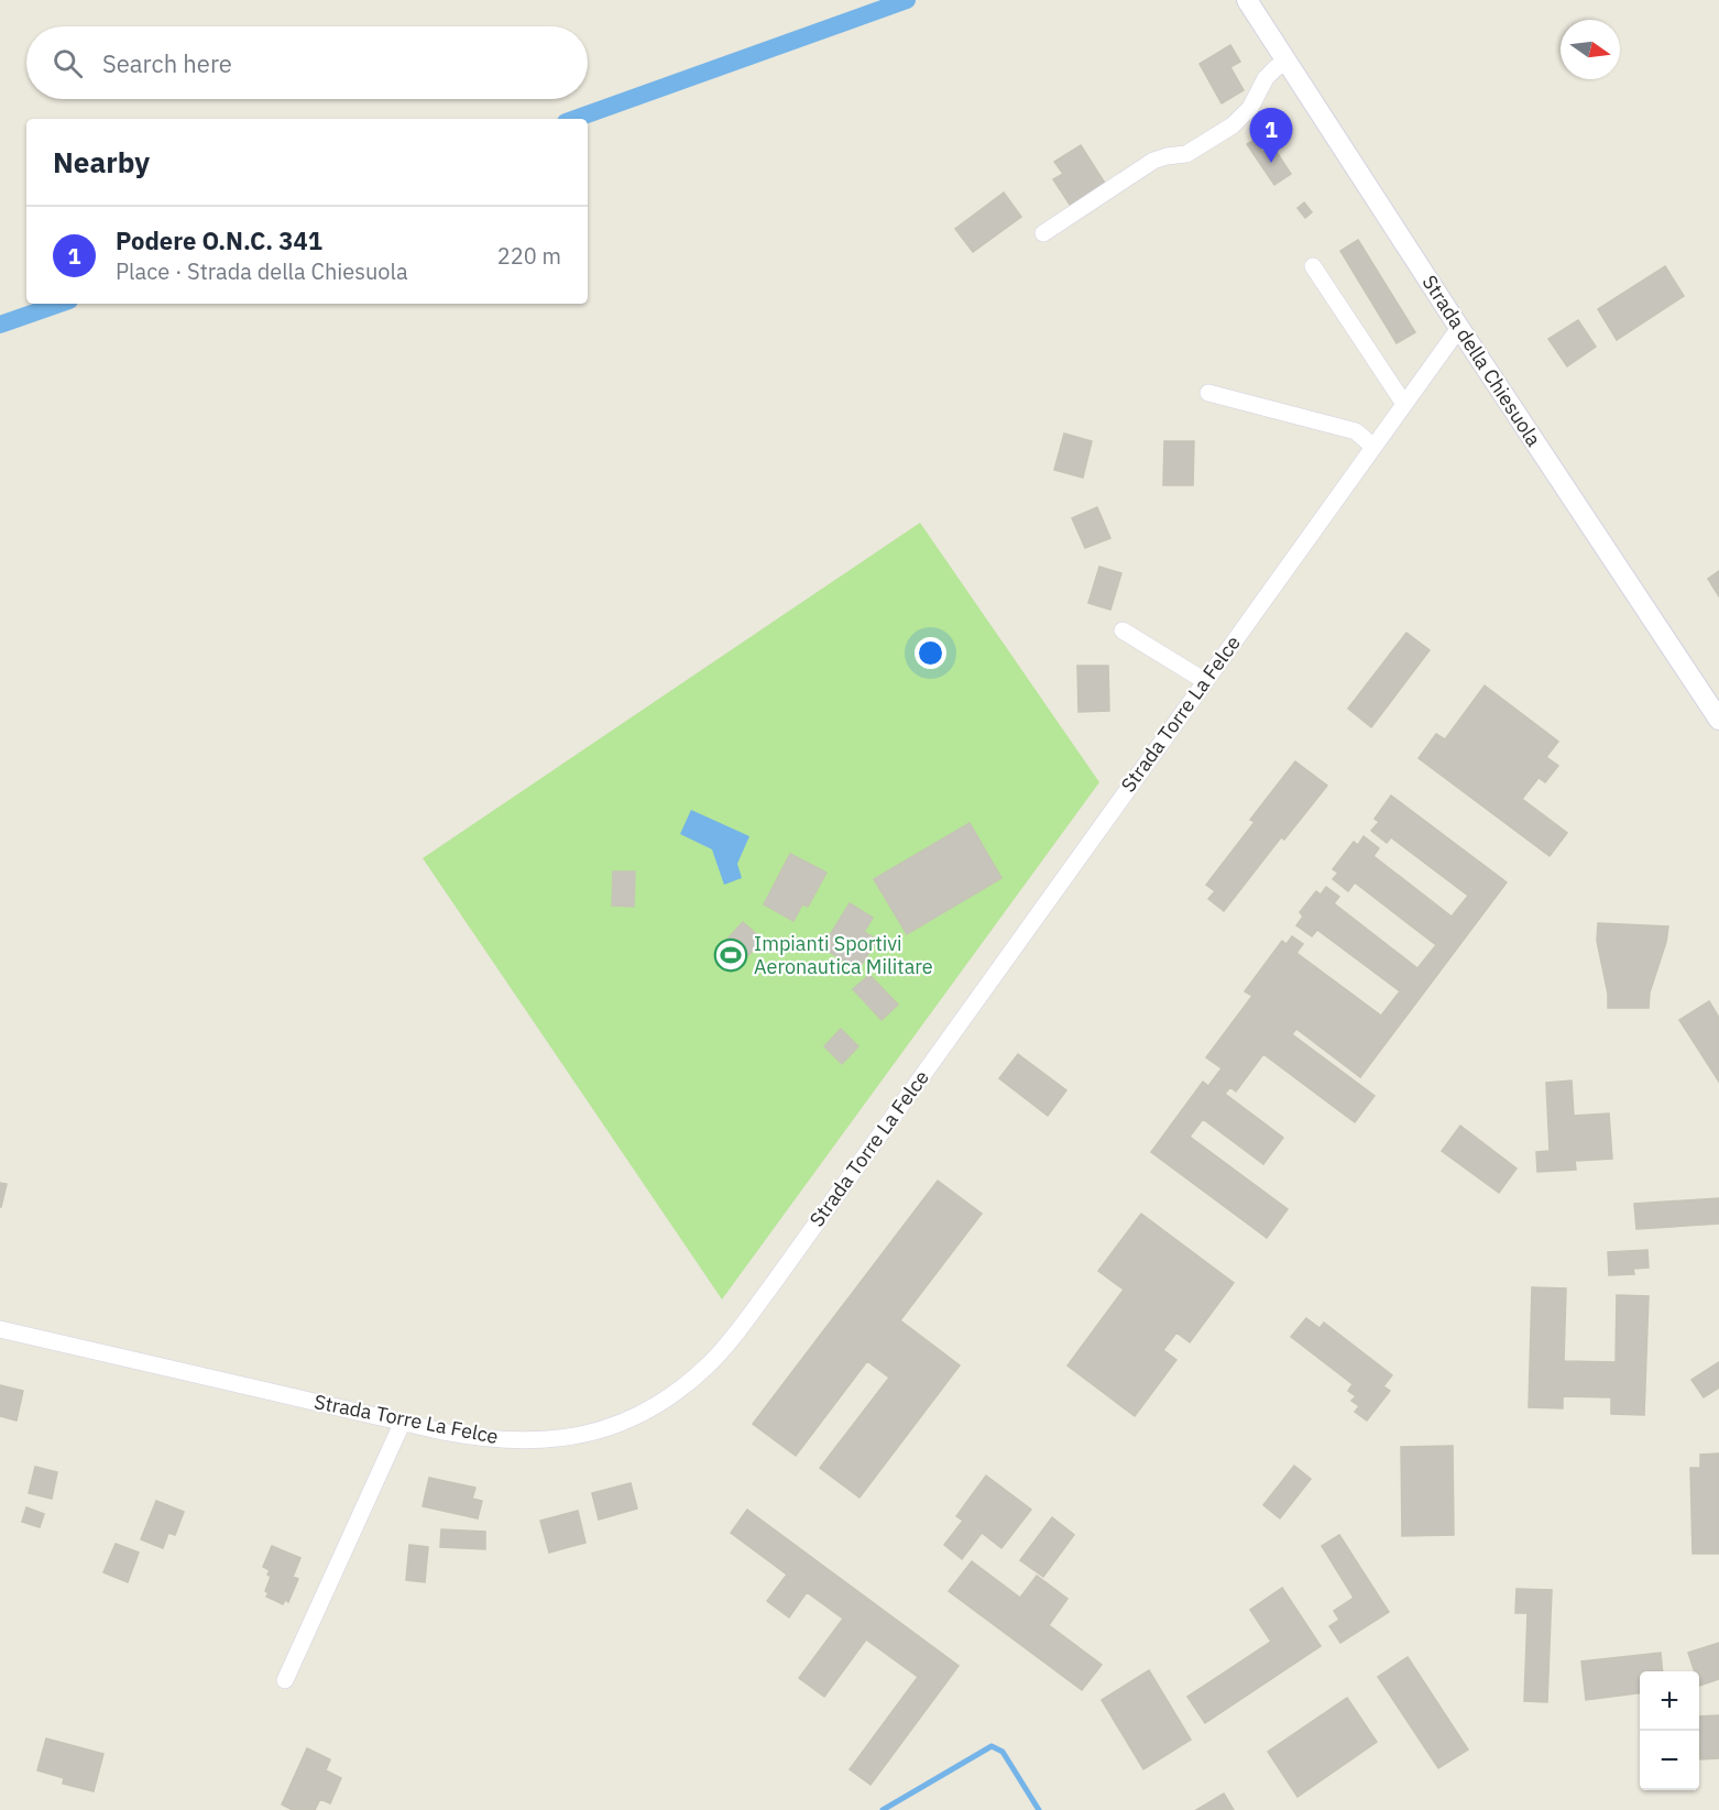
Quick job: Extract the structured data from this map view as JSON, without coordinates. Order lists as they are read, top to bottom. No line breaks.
{"streets":{"street":["Strada della Chiesuola","Strada Torre La Felce"]},"crossings":[["Strada della Chiesuola","Strada Torre La Felce"]],"places":{"sports":["Impianti Sportivi Aeronautica Militare"]},"north":"right","page":{"search":"Search here","pins":"1","heading":"Nearby","list":[{"mark":"1","name":"Podere O.N.C. 341","note":"Place · Strada della Chiesuola","value":"220 m"}],"map_buttons":["+","−"]}}
